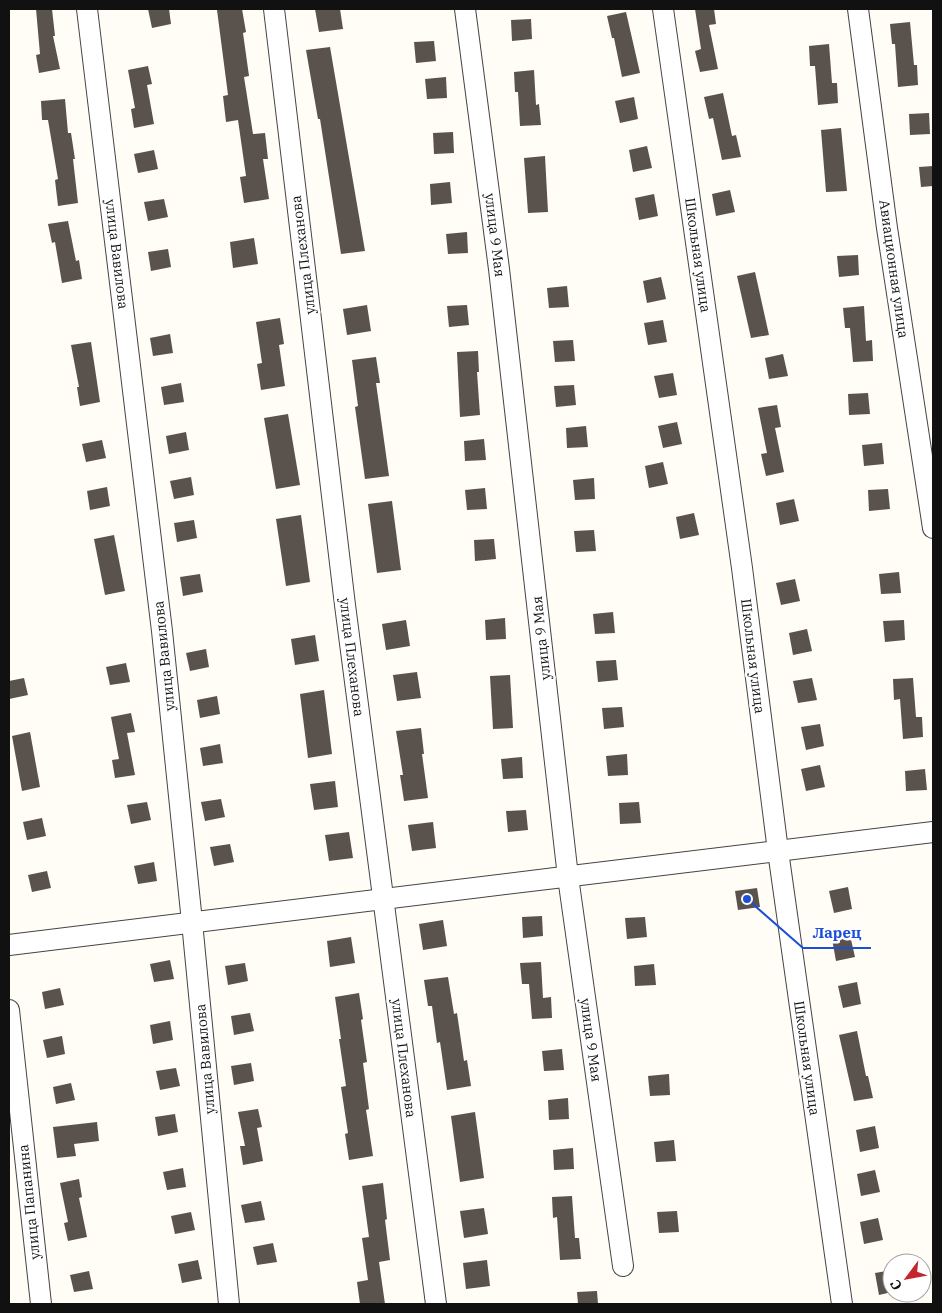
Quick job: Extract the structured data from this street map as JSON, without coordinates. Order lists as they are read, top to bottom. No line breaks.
{"streets":{"street":["улица 9 Мая","улица Вавилова","улица Плеханова","Школьная улица","Авиационная улица","улица Папанина"]},"places":["Ларец"],"north":"bottom left"}
